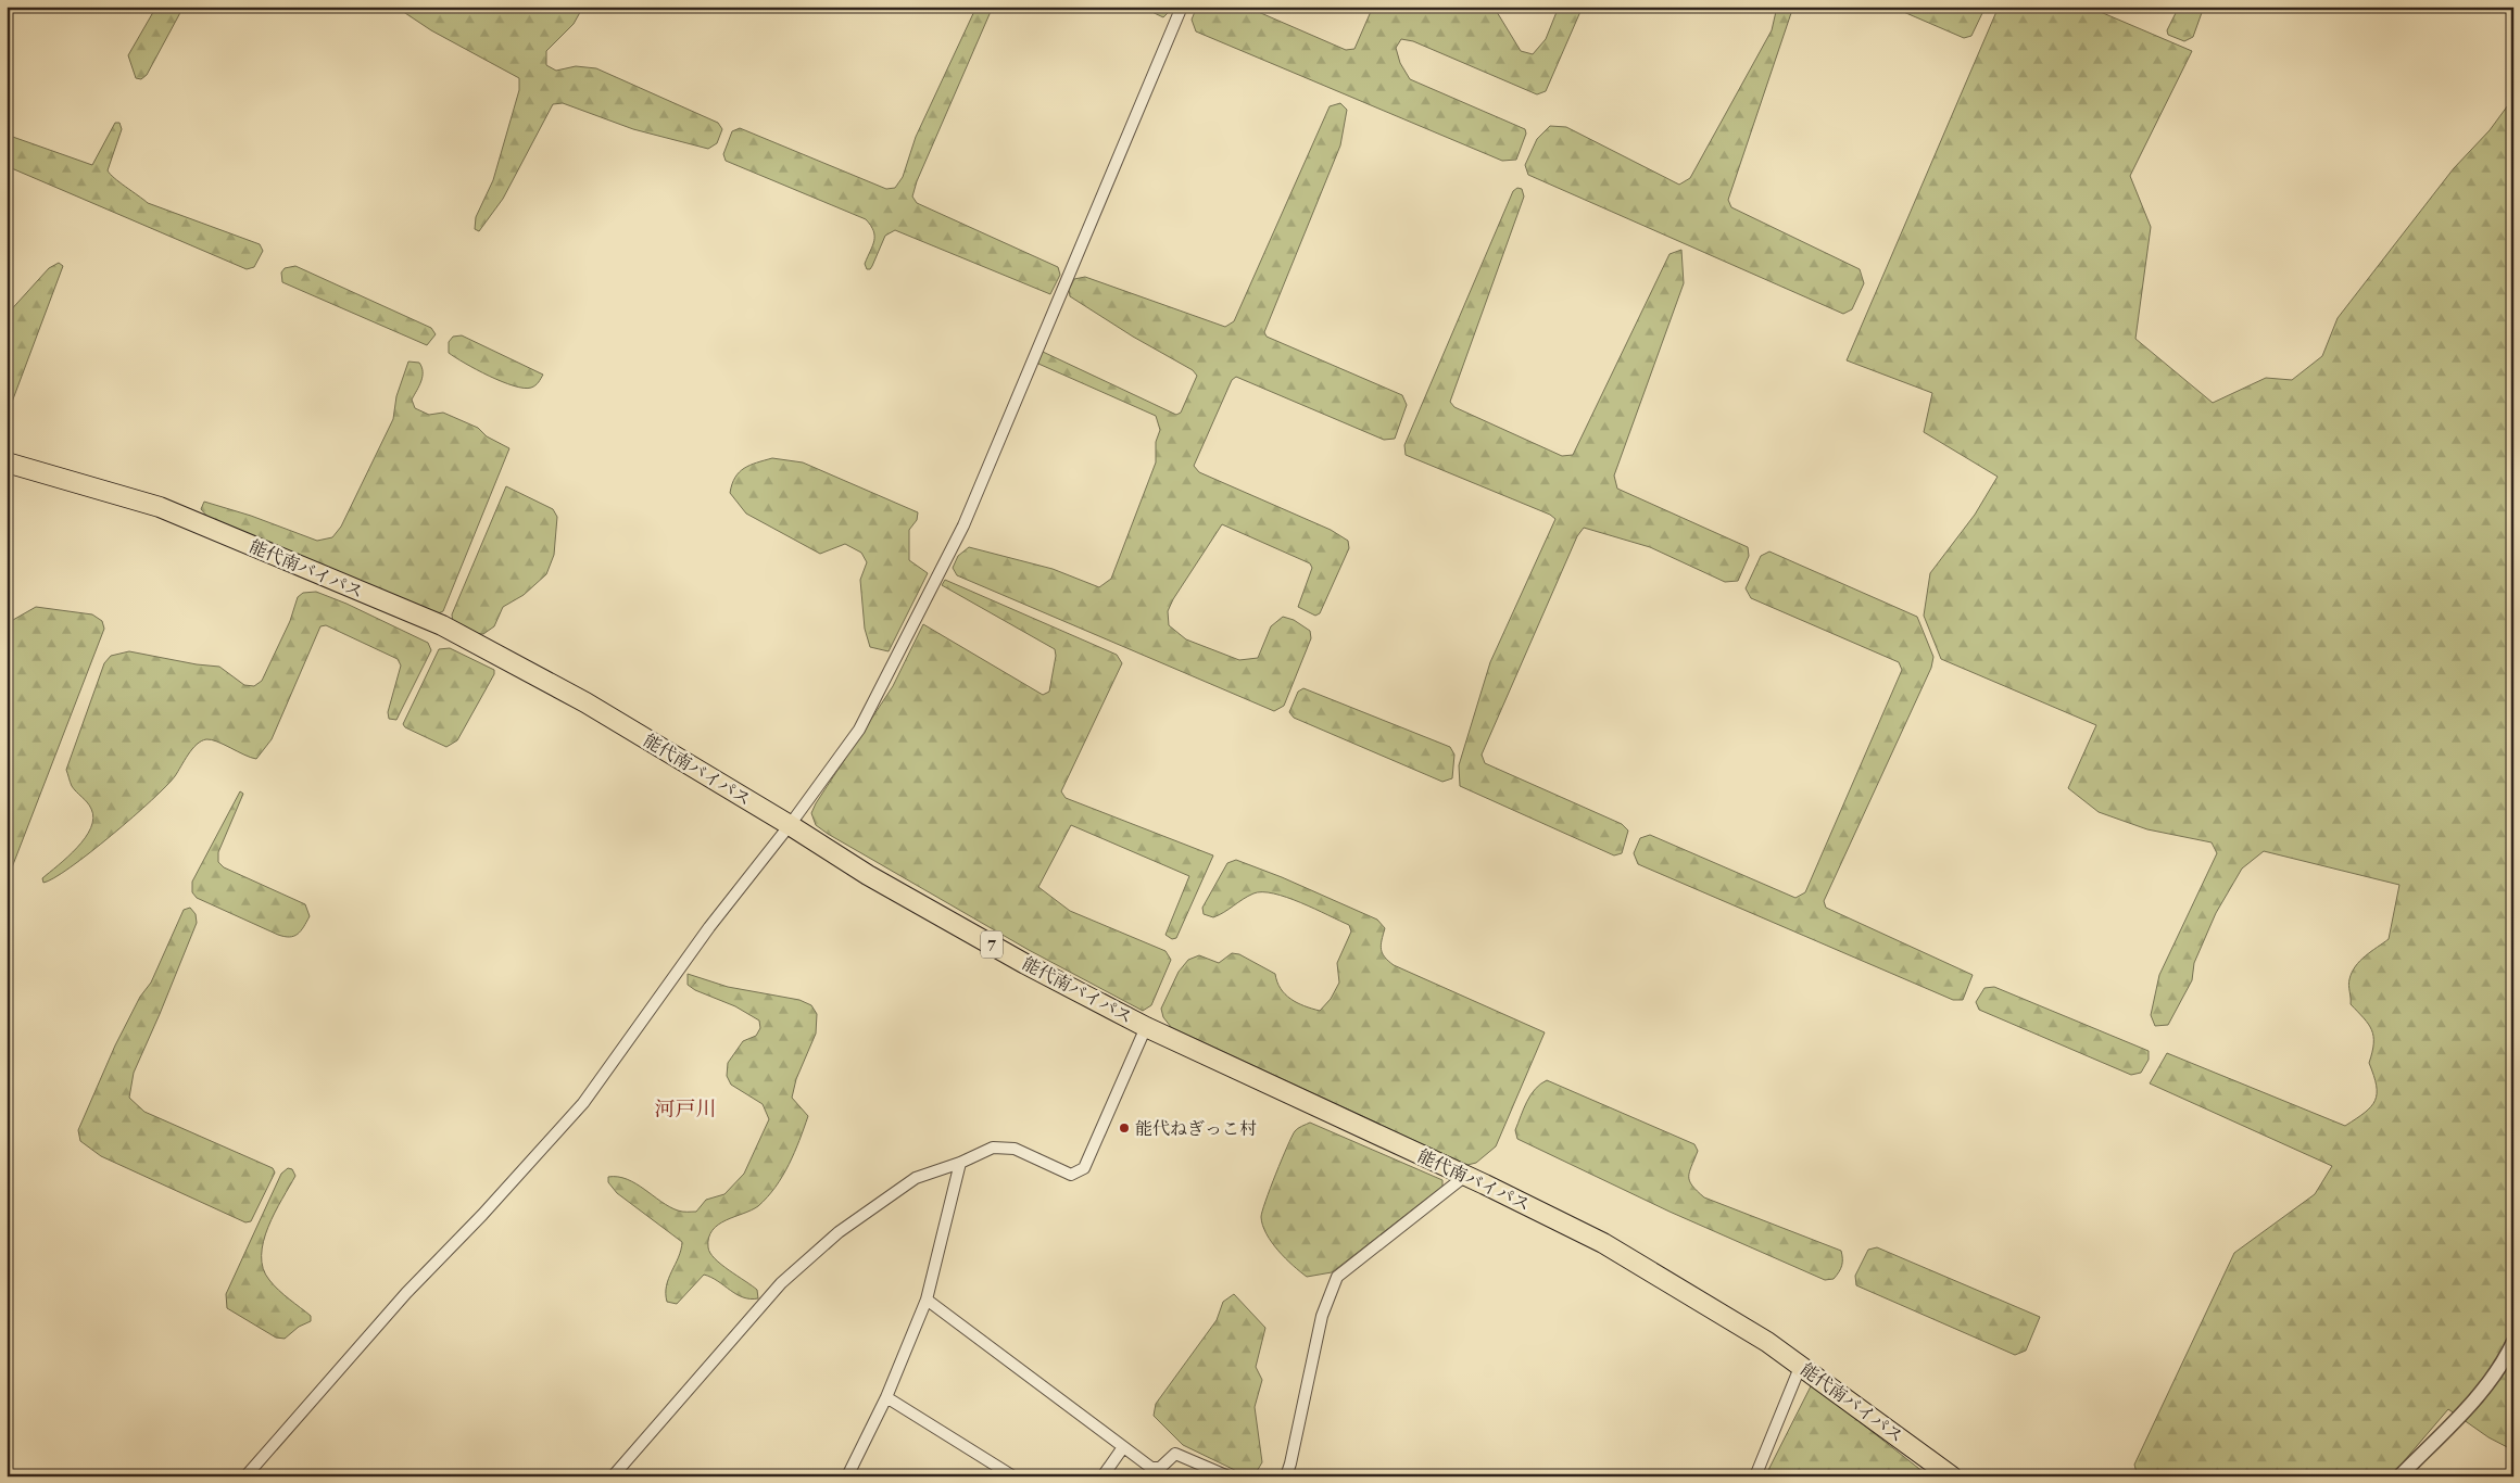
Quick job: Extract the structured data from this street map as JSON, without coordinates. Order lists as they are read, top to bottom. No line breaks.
{"streets":{"highway":["能代南バイパス","7"]},"districts":["河戸川"],"places":["能代ねぎっこ村"]}
